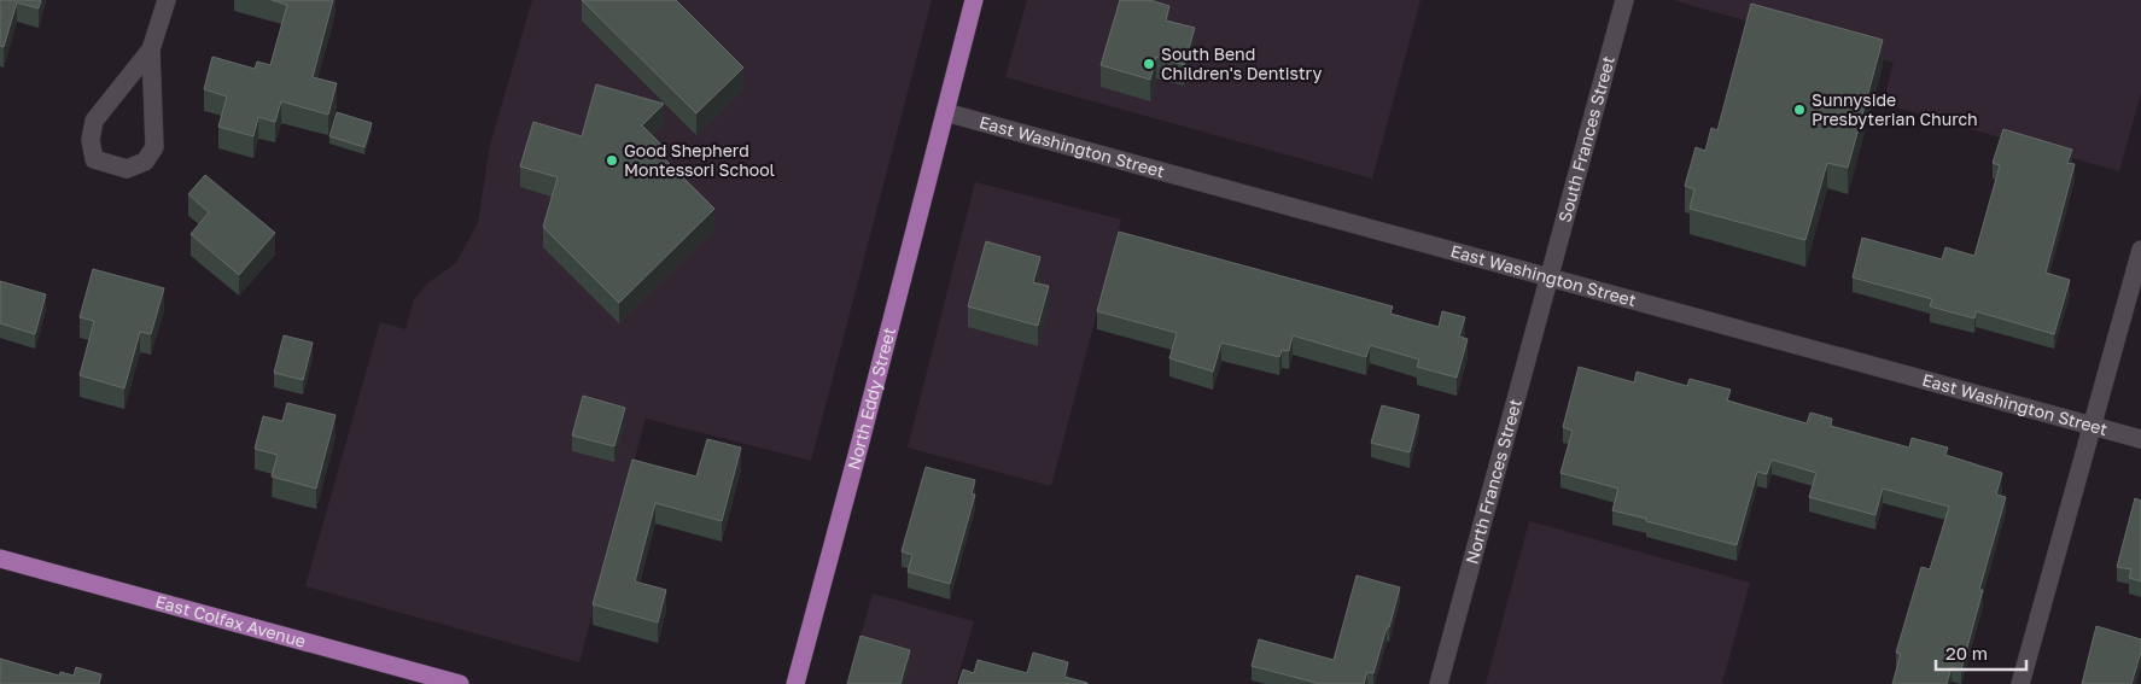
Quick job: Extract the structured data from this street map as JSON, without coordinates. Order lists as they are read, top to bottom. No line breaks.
{"streets":{"main road":["North Eddy Street","East Colfax Avenue"],"street":["South Frances Street","East Washington Street","North Frances Street"]},"crossings":[["South Frances Street","East Washington Street"],["South Frances Street","North Frances Street"],["East Washington Street","North Eddy Street"],["East Washington Street","North Frances Street"]],"places":["South Bend Children's Dentistry","Sunnyside Presbyterian Church","Good Shepherd Montessori School"],"scale_bar":"20 m"}
